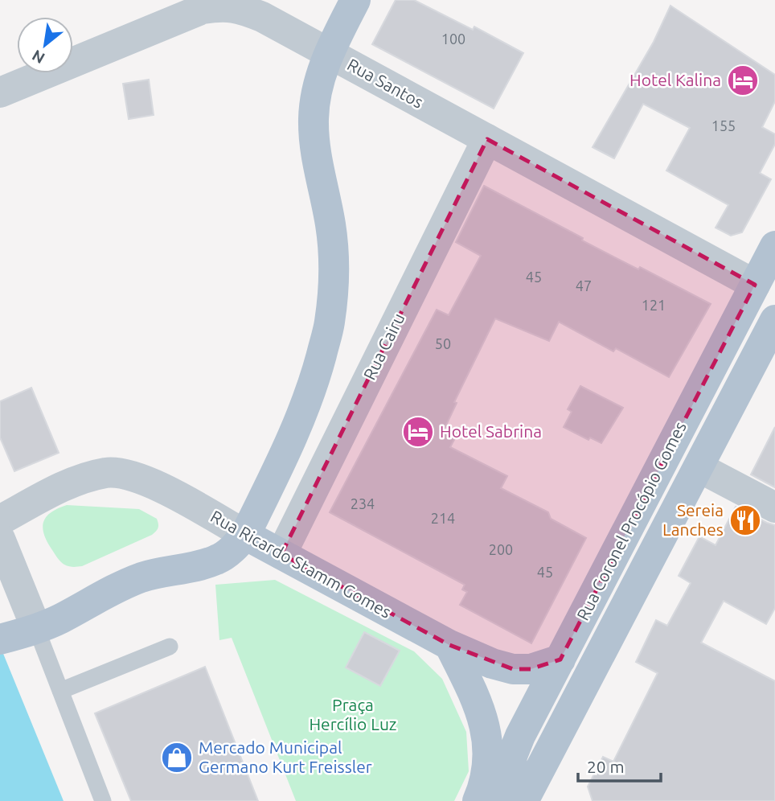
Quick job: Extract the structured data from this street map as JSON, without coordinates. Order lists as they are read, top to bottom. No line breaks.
{"streets":{"main road":["Rua Coronel Procópio Gomes","Rua Ricardo Stamm Gomes"],"street":["Rua Santos","Rua Cairu"]},"crossings":[["Rua Santos","Rua Cairu"],["Rua Santos","Rua Coronel Procópio Gomes"],["Rua Cairu","Rua Ricardo Stamm Gomes"],["Rua Coronel Procópio Gomes","Rua Ricardo Stamm Gomes"]],"parks":["Praça Hercílio Luz"],"places":{"hotel":["Hotel Kalina","Hotel Sabrina"],"restaurant":["Sereia Lanches"],"shop":["Mercado Municipal Germano Kurt Freissler"]},"house_numbers":["100","155","45","47","121","50","234","214","200","45"],"scale_bar":"20 m","north":"bottom left"}
